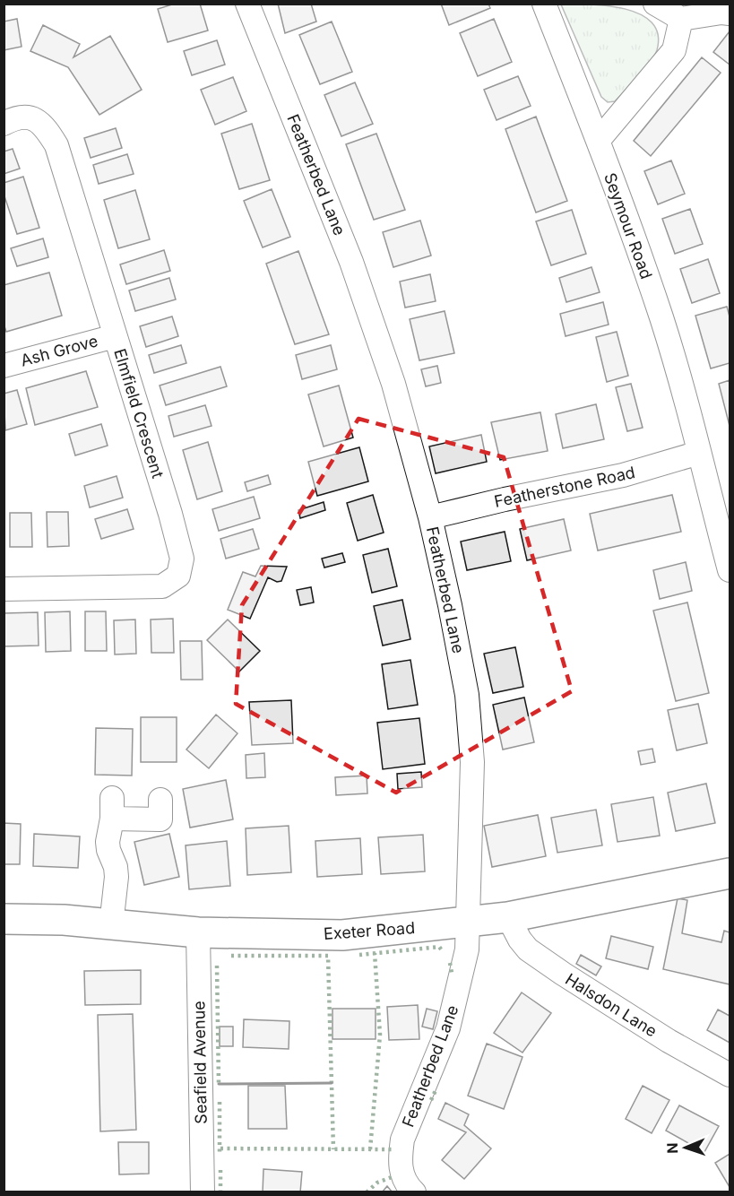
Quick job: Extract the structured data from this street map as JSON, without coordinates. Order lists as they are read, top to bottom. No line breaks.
{"streets":{"highway":["Exeter Road"],"street":["Featherbed Lane","Seymour Road","Ash Grove","Elmfield Crescent","Featherstone Road","Halsdon Lane","Seafield Avenue"]},"crossings":[["Featherbed Lane","Featherstone Road"],["Featherbed Lane","Exeter Road"],["Seymour Road","Featherstone Road"],["Ash Grove","Elmfield Crescent"],["Exeter Road","Halsdon Lane"],["Exeter Road","Seafield Avenue"]],"north":"left"}
